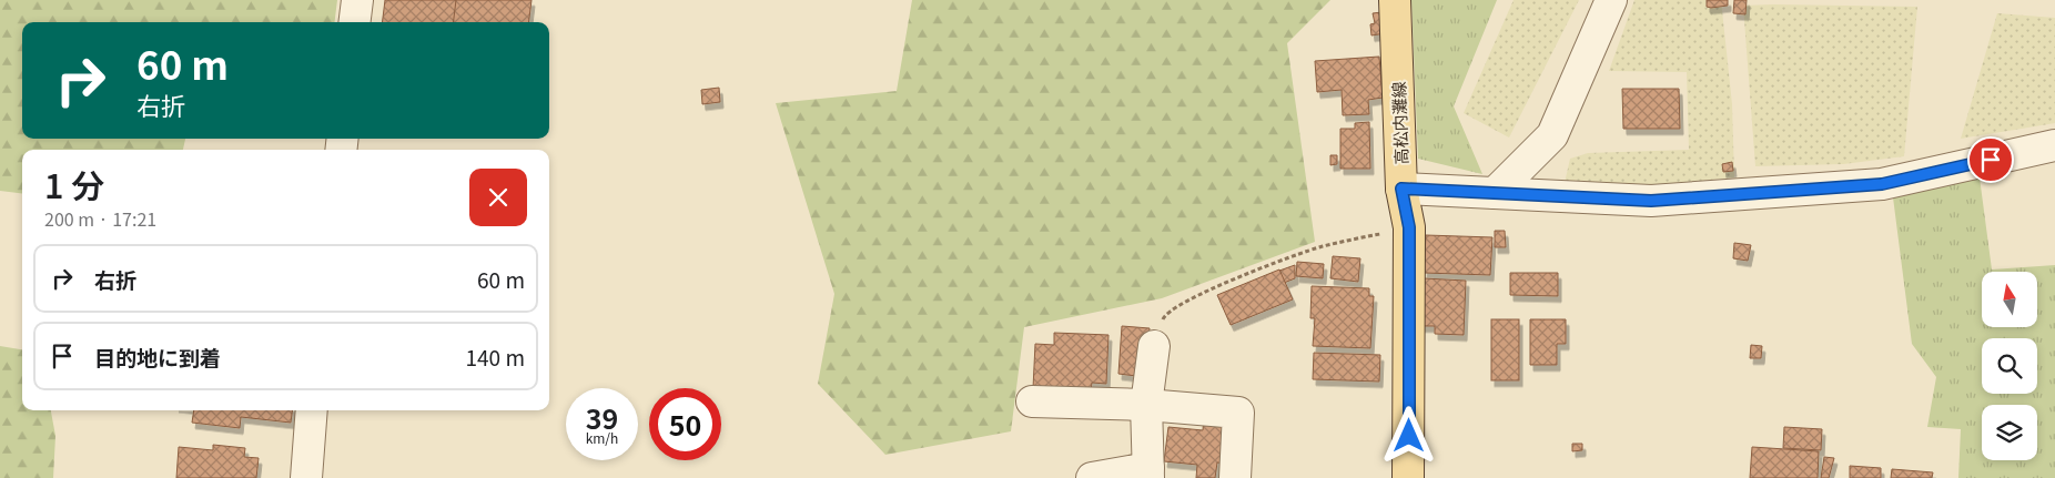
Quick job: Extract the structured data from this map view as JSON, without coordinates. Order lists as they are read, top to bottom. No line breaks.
{"streets":{"main road":["高松内灘線"]},"north":"top","page":{"turn":["60 m","右折"],"heading":["1 分","200 m · 17:21"],"list":[{"name":"右折","value":"60 m"},{"name":"目的地に到着","value":"140 m"}],"speed":"39 km/h","limit":"50"}}
